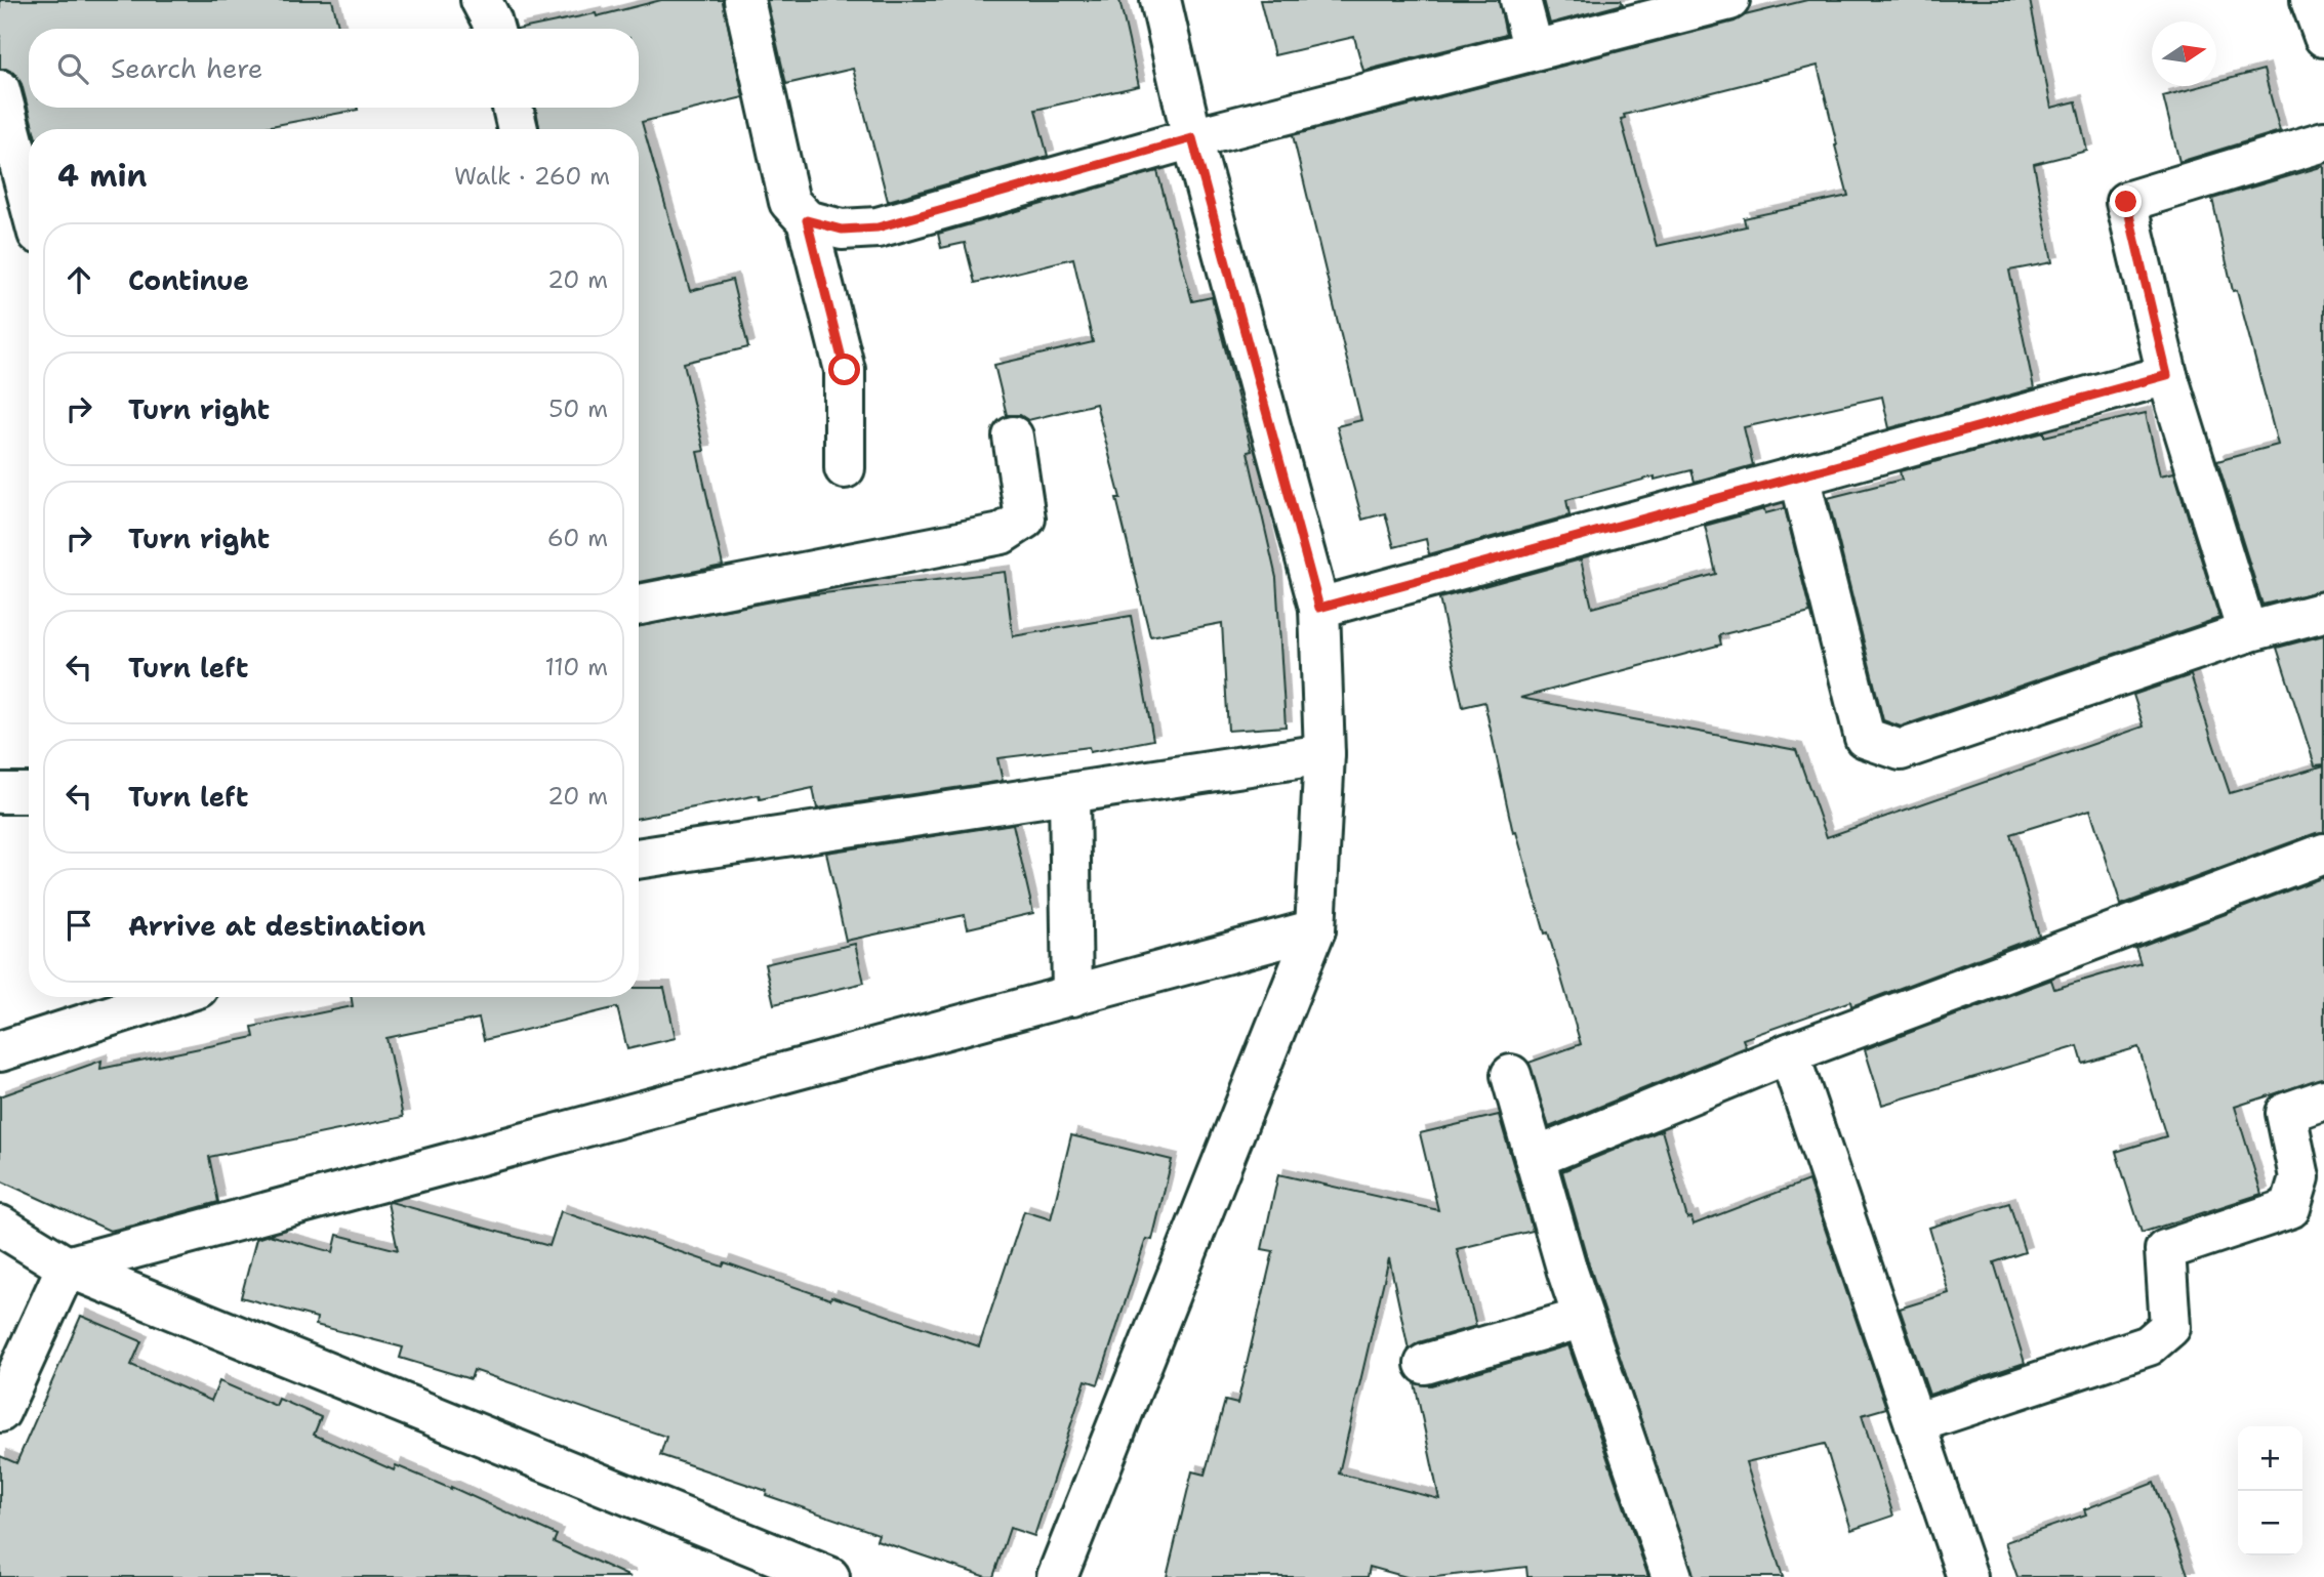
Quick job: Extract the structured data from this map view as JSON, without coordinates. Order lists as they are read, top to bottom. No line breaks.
{"north":"right","page":{"search":"Search here","heading":["4 min","Walk · 260 m"],"list":[["Continue","20 m"],["Turn right","50 m"],["Turn right","60 m"],["Turn left","110 m"],["Turn left","20 m"],"Arrive at destination"],"map_buttons":["+","−"]}}
